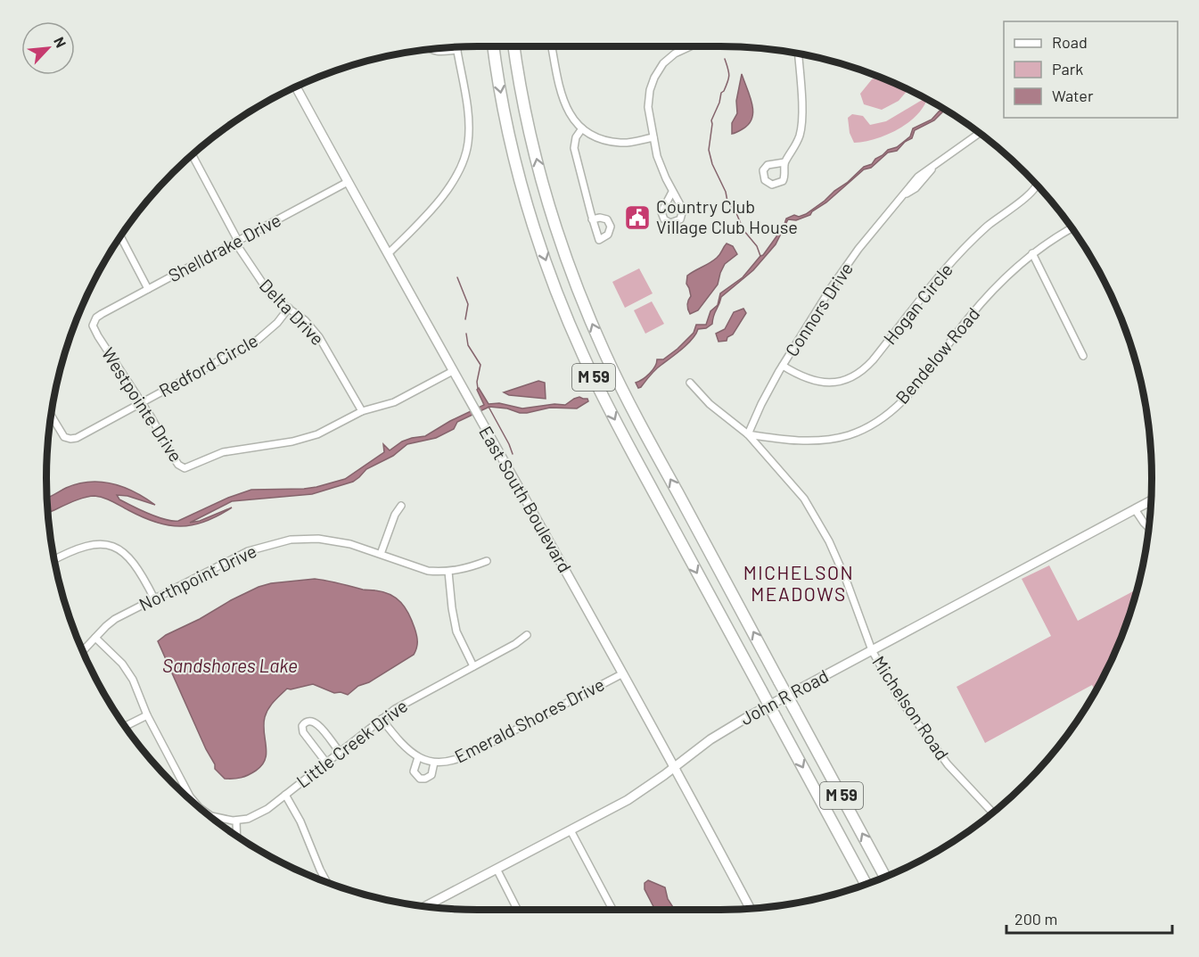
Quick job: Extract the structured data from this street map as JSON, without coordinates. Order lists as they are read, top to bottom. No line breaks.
{"streets":{"highway":["M 59"],"street":["Shelldrake Drive","Hogan Circle","Connors Drive","Delta Drive","Bendelow Road","Redford Circle","Westpointe Drive","East South Boulevard","Northpoint Drive","John R Road","Michelson Road","Emerald Shores Drive","Little Creek Drive"]},"crossings":[["Shelldrake Drive","Delta Drive"],["Shelldrake Drive","Westpointe Drive"],["Shelldrake Drive","East South Boulevard"],["Hogan Circle","Connors Drive"],["Connors Drive","Bendelow Road"],["Connors Drive","Michelson Road"],["Delta Drive","Redford Circle"],["Delta Drive","Westpointe Drive"],["Bendelow Road","Michelson Road"],["Redford Circle","Westpointe Drive"],["Westpointe Drive","East South Boulevard"],["East South Boulevard","John R Road"],["East South Boulevard","Emerald Shores Drive"],["John R Road","Michelson Road"],["Emerald Shores Drive","Little Creek Drive"]],"districts":["MICHELSON MEADOWS"],"water":["Sandshores Lake"],"places":{"public building":["Country Club Village Club House"]},"legend":["Road","Park","Water"],"scale_bar":"200 m","north":"top right"}
